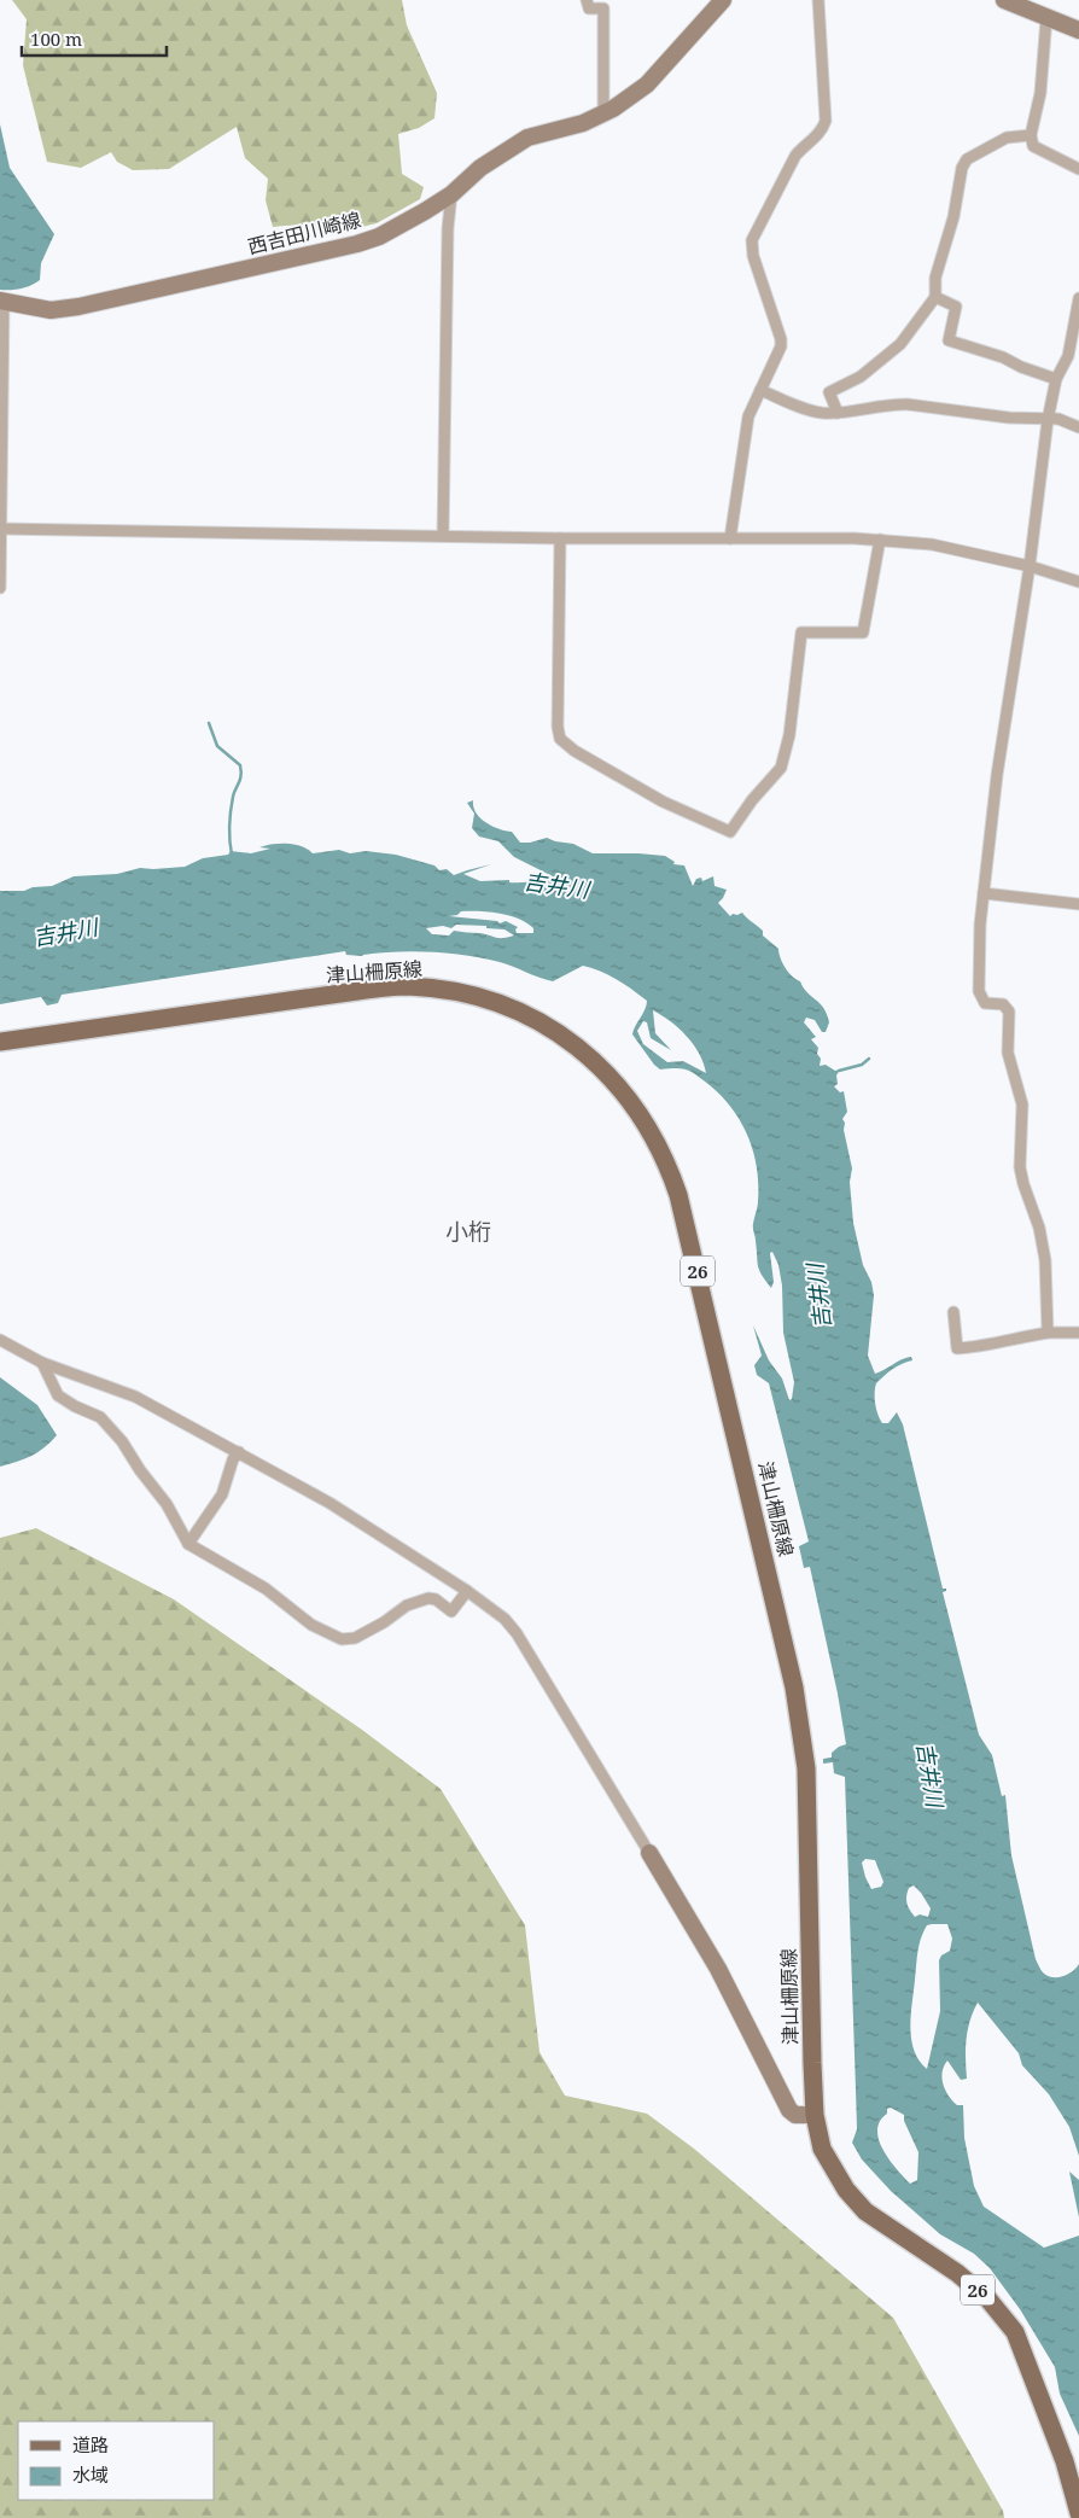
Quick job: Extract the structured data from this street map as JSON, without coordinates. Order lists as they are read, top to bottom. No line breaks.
{"streets":{"main road":["西吉田川崎線","津山柵原線","26"]},"districts":["小桁"],"water":["吉井川"],"legend":["道路","水域"],"scale_bar":"100 m"}
